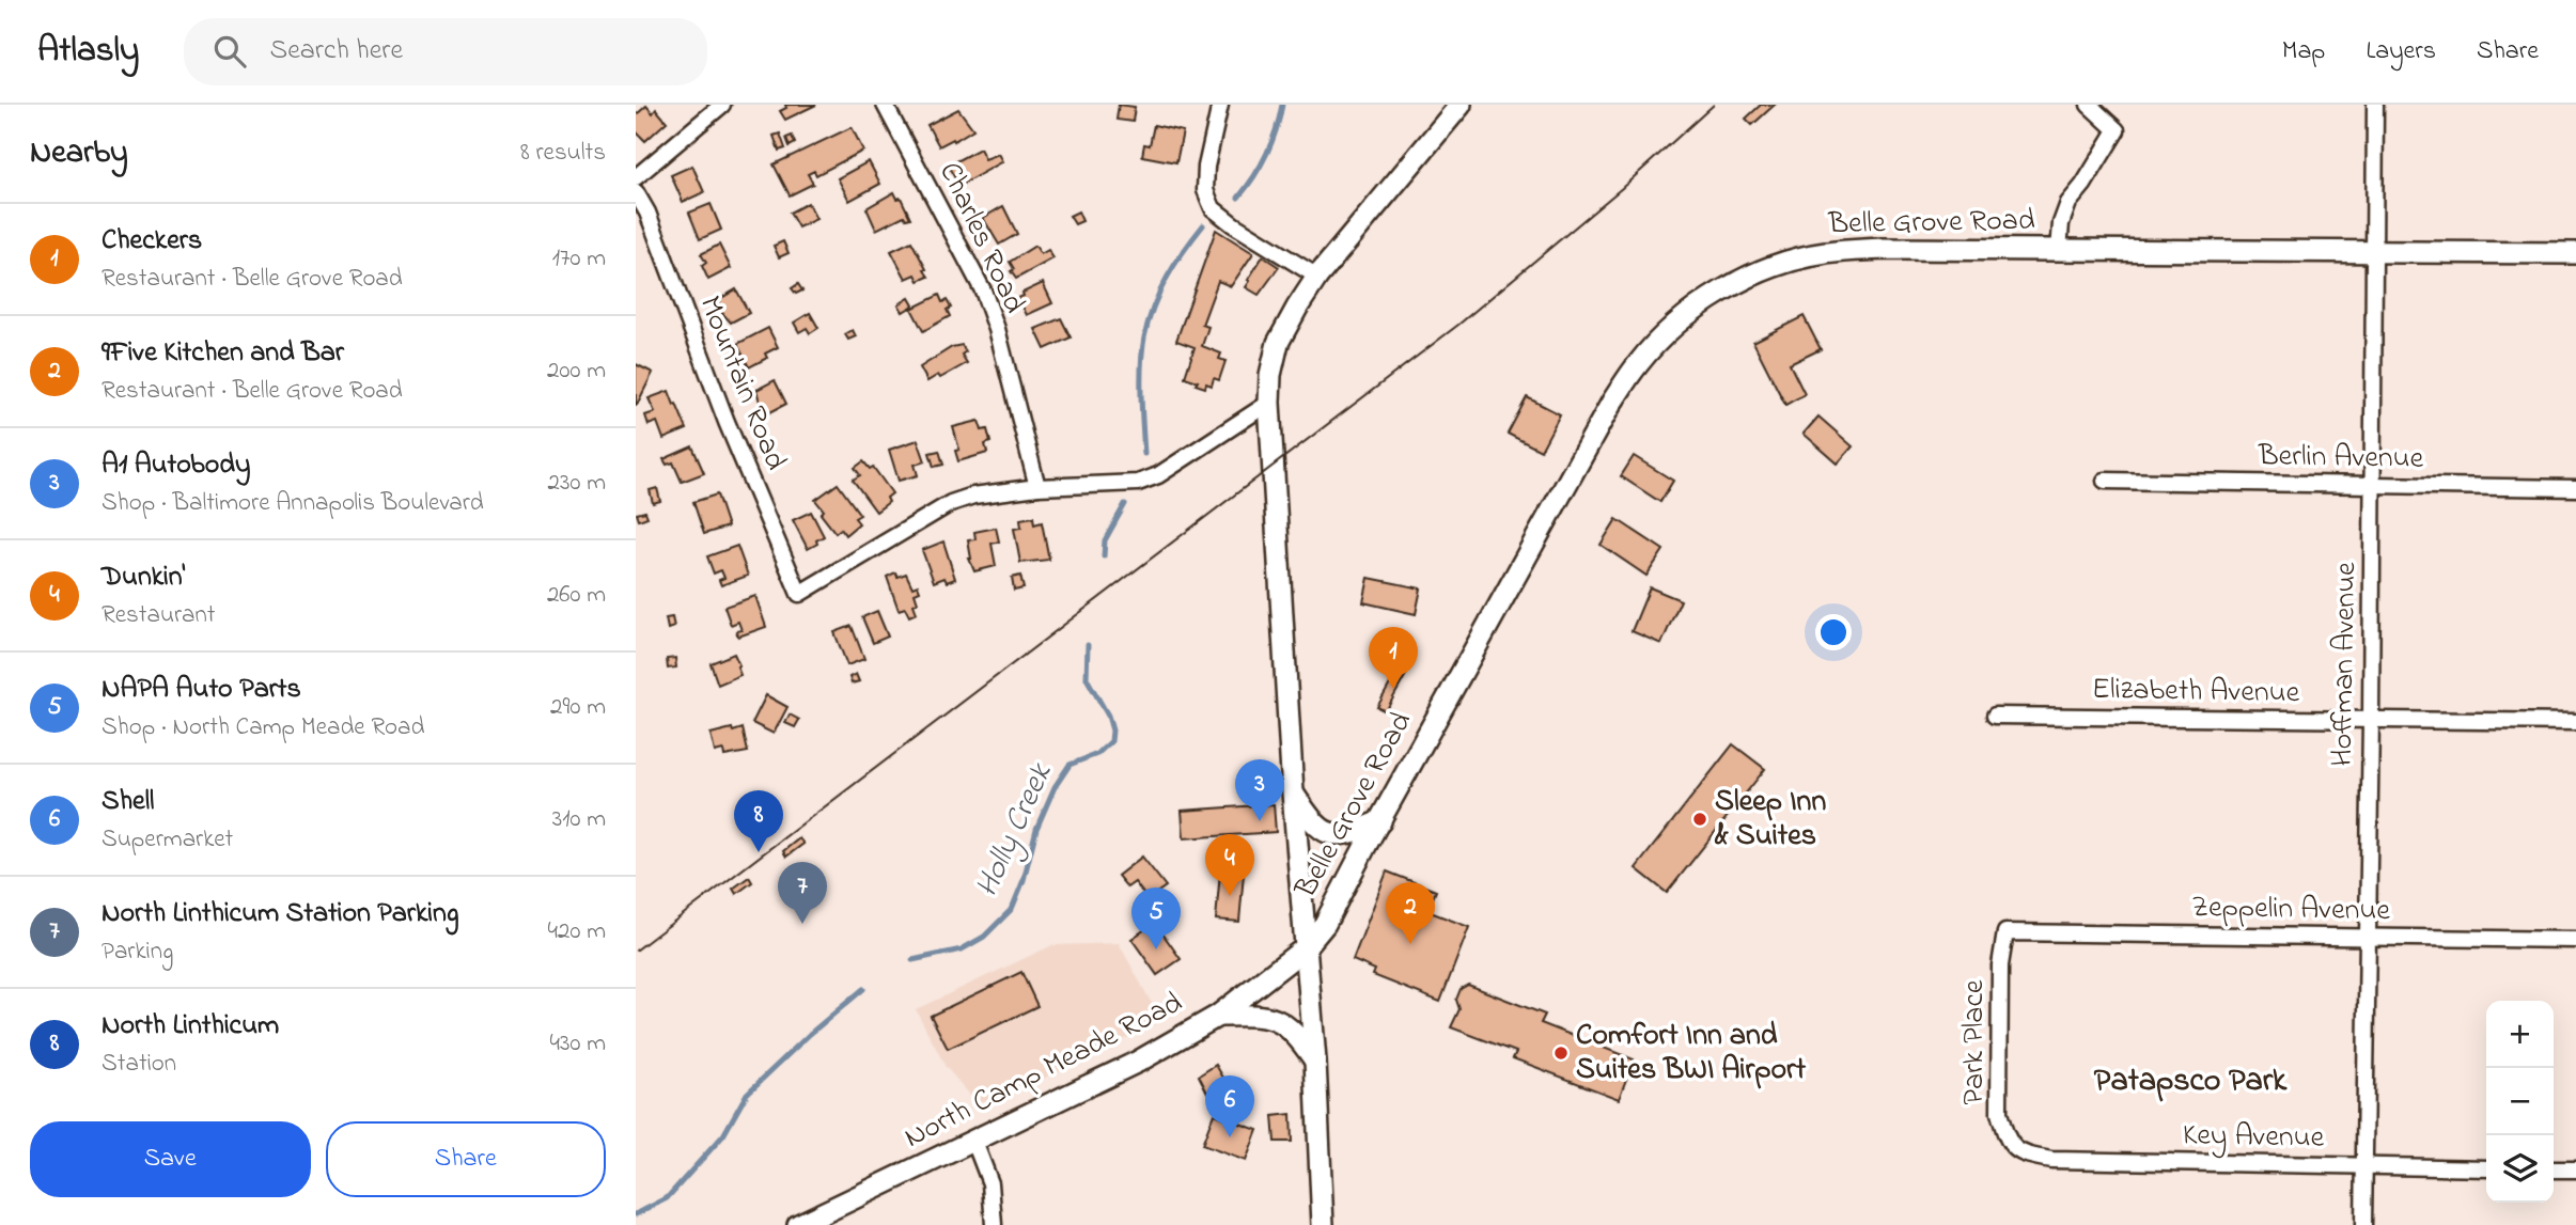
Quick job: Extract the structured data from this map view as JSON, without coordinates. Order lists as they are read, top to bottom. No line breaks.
{"streets":{"main road":["Belle Grove Road","North Camp Meade Road"],"street":["Charles Road","Mountain Road","Berlin Avenue","Hoffman Avenue","Elizabeth Avenue","Zeppelin Avenue","Park Place","Key Avenue"]},"crossings":[["Belle Grove Road","Hoffman Avenue"],["Belle Grove Road","North Camp Meade Road"],["Charles Road","Mountain Road"],["Berlin Avenue","Hoffman Avenue"],["Hoffman Avenue","Elizabeth Avenue"],["Hoffman Avenue","Zeppelin Avenue"],["Hoffman Avenue","Key Avenue"],["Zeppelin Avenue","Park Place"],["Park Place","Key Avenue"]],"districts":["Patapsco Park"],"water":["Holly Creek"],"places":["Sleep Inn & Suites","Comfort Inn and Suites BWI Airport"],"page":{"header":"Atlasly","search":"Search here","nav":["Map","Layers","Share"],"heading":["Nearby","8 results"],"list":[{"mark":"1","name":"Checkers","note":"Restaurant · Belle Grove Road","value":"170 m"},{"mark":"2","name":"9Five Kitchen and Bar","note":"Restaurant · Belle Grove Road","value":"200 m"},{"mark":"3","name":"A1 Autobody","note":"Shop · Baltimore Annapolis Boulevard","value":"230 m"},{"mark":"4","name":"Dunkin'","note":"Restaurant","value":"260 m"},{"mark":"5","name":"NAPA Auto Parts","note":"Shop · North Camp Meade Road","value":"290 m"},{"mark":"6","name":"Shell","note":"Supermarket","value":"310 m"},{"mark":"7","name":"North Linthicum Station Parking","note":"Parking","value":"420 m"},{"mark":"8","name":"North Linthicum","note":"Station","value":"430 m"}],"pins":["1","3","8","4","7","2","5","6"],"map_buttons":["+","−"],"buttons":["Save","Share"]}}
